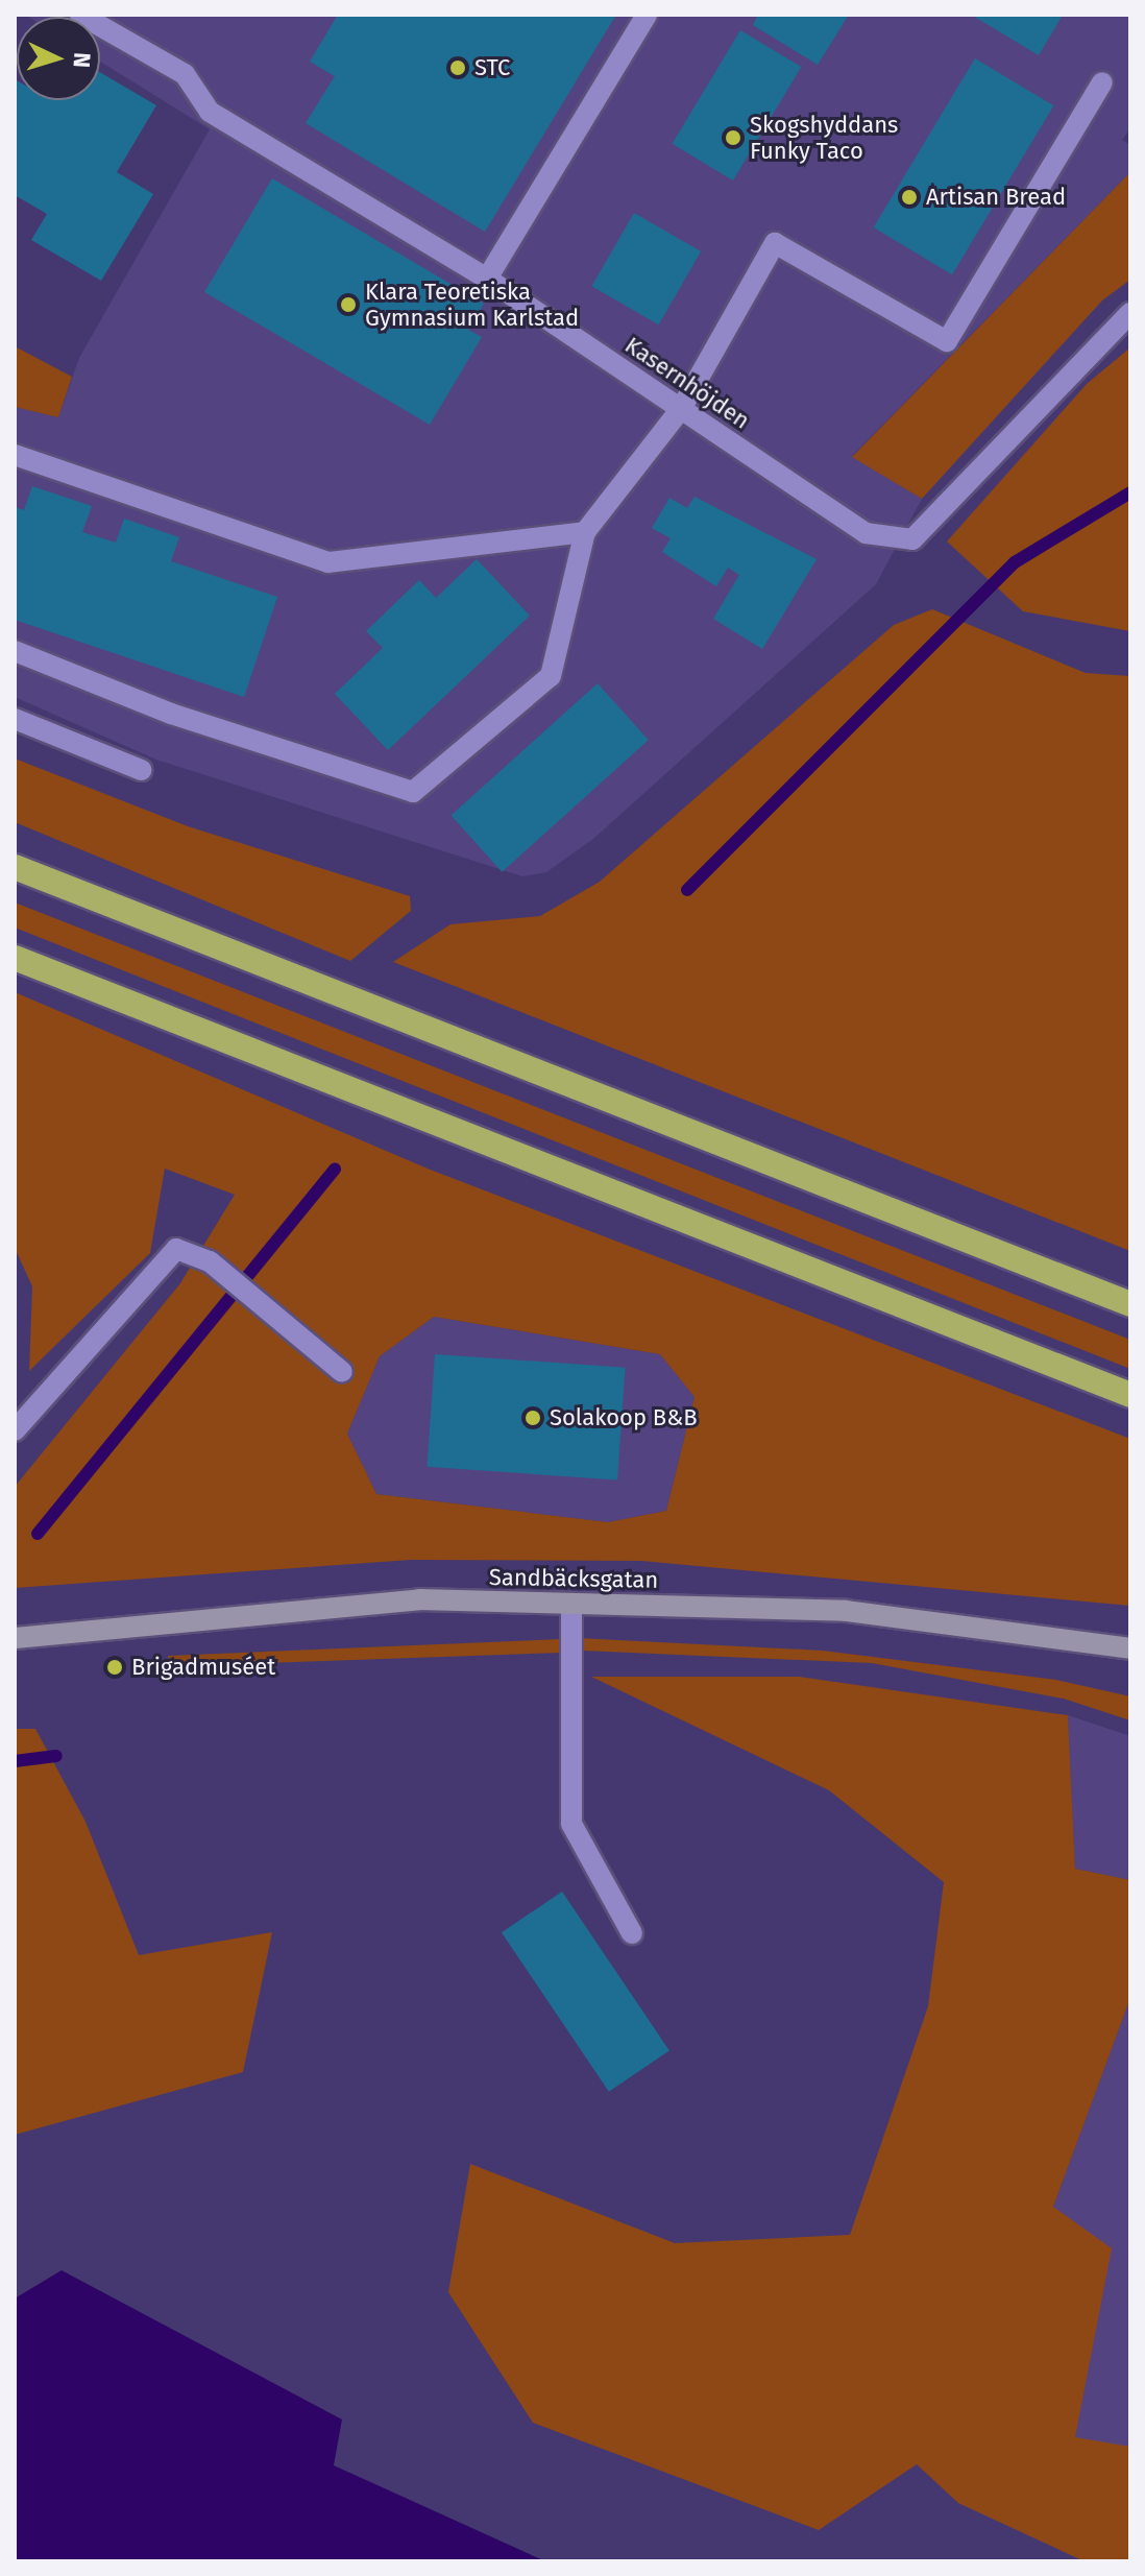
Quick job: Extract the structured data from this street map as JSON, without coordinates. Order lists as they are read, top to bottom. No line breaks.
{"streets":{"street":["Kasernhöjden","Sandbäcksgatan"]},"places":["STC","Skogshyddans Funky Taco","Artisan Bread","Klara Teoretiska Gymnasium Karlstad","Solakoop B&B","Brigadmuséet"],"north":"right"}
